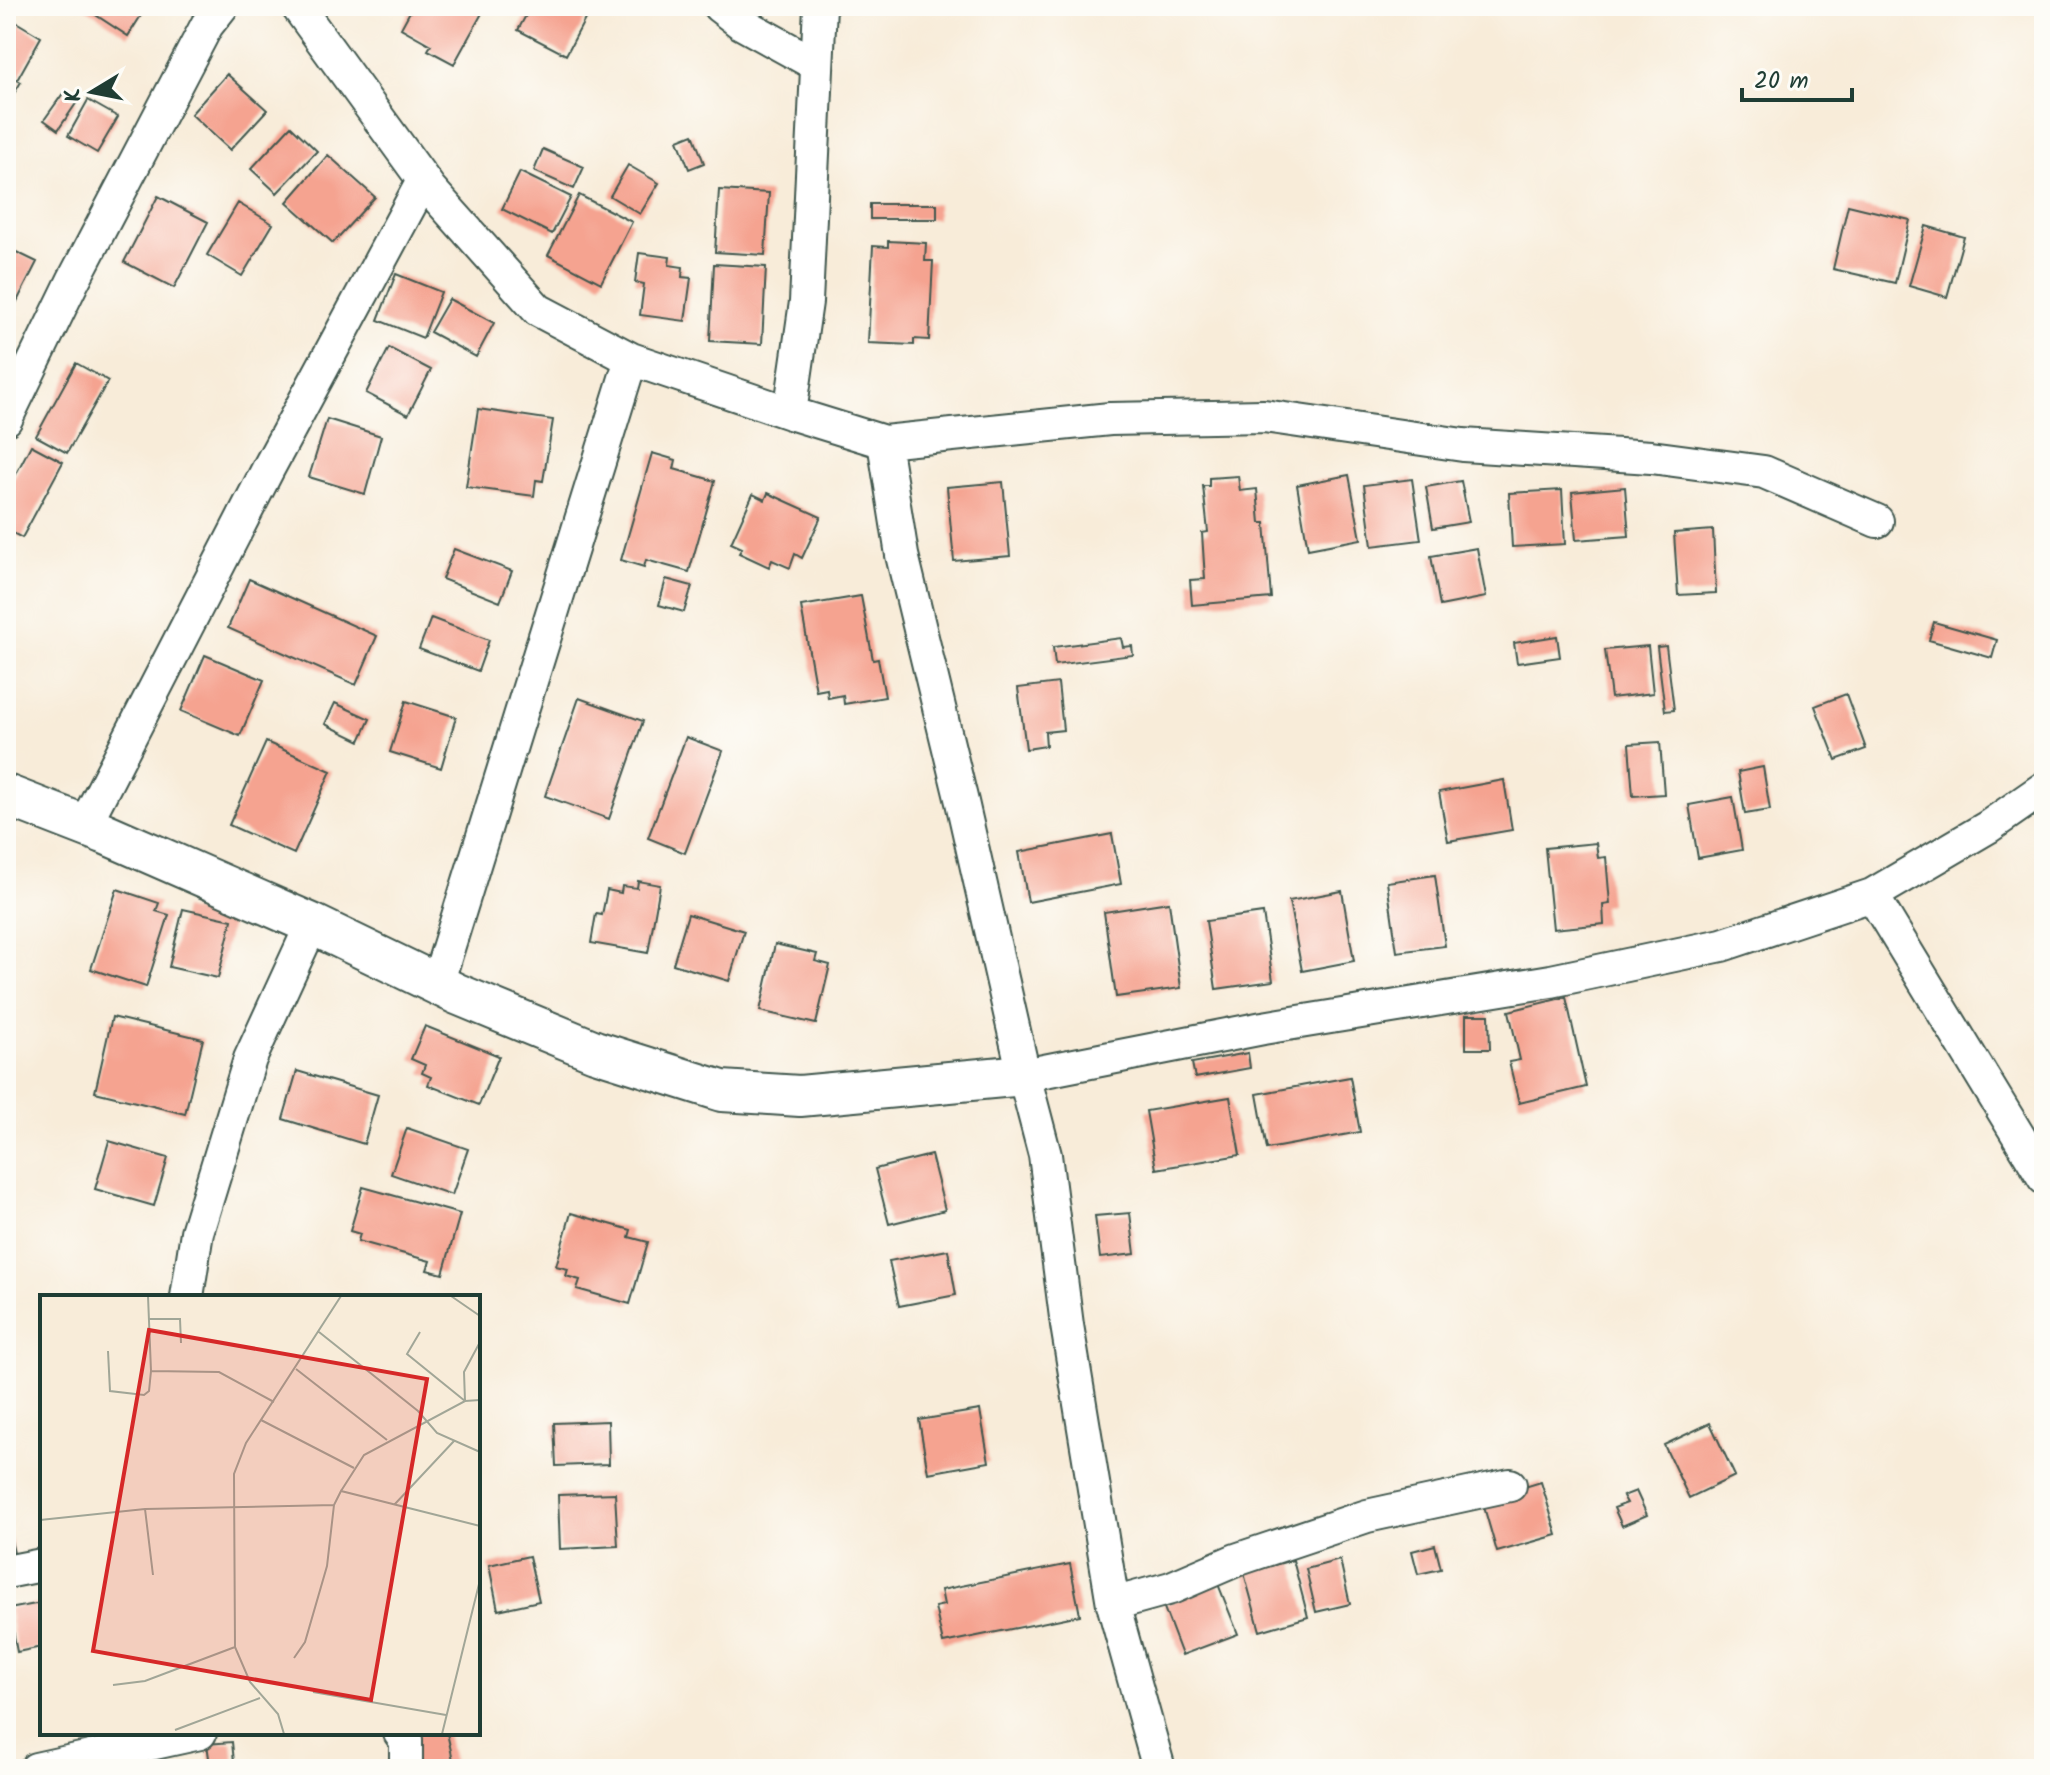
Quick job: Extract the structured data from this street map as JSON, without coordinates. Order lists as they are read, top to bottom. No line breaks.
{"scale_bar":"20 m","north":"left"}
